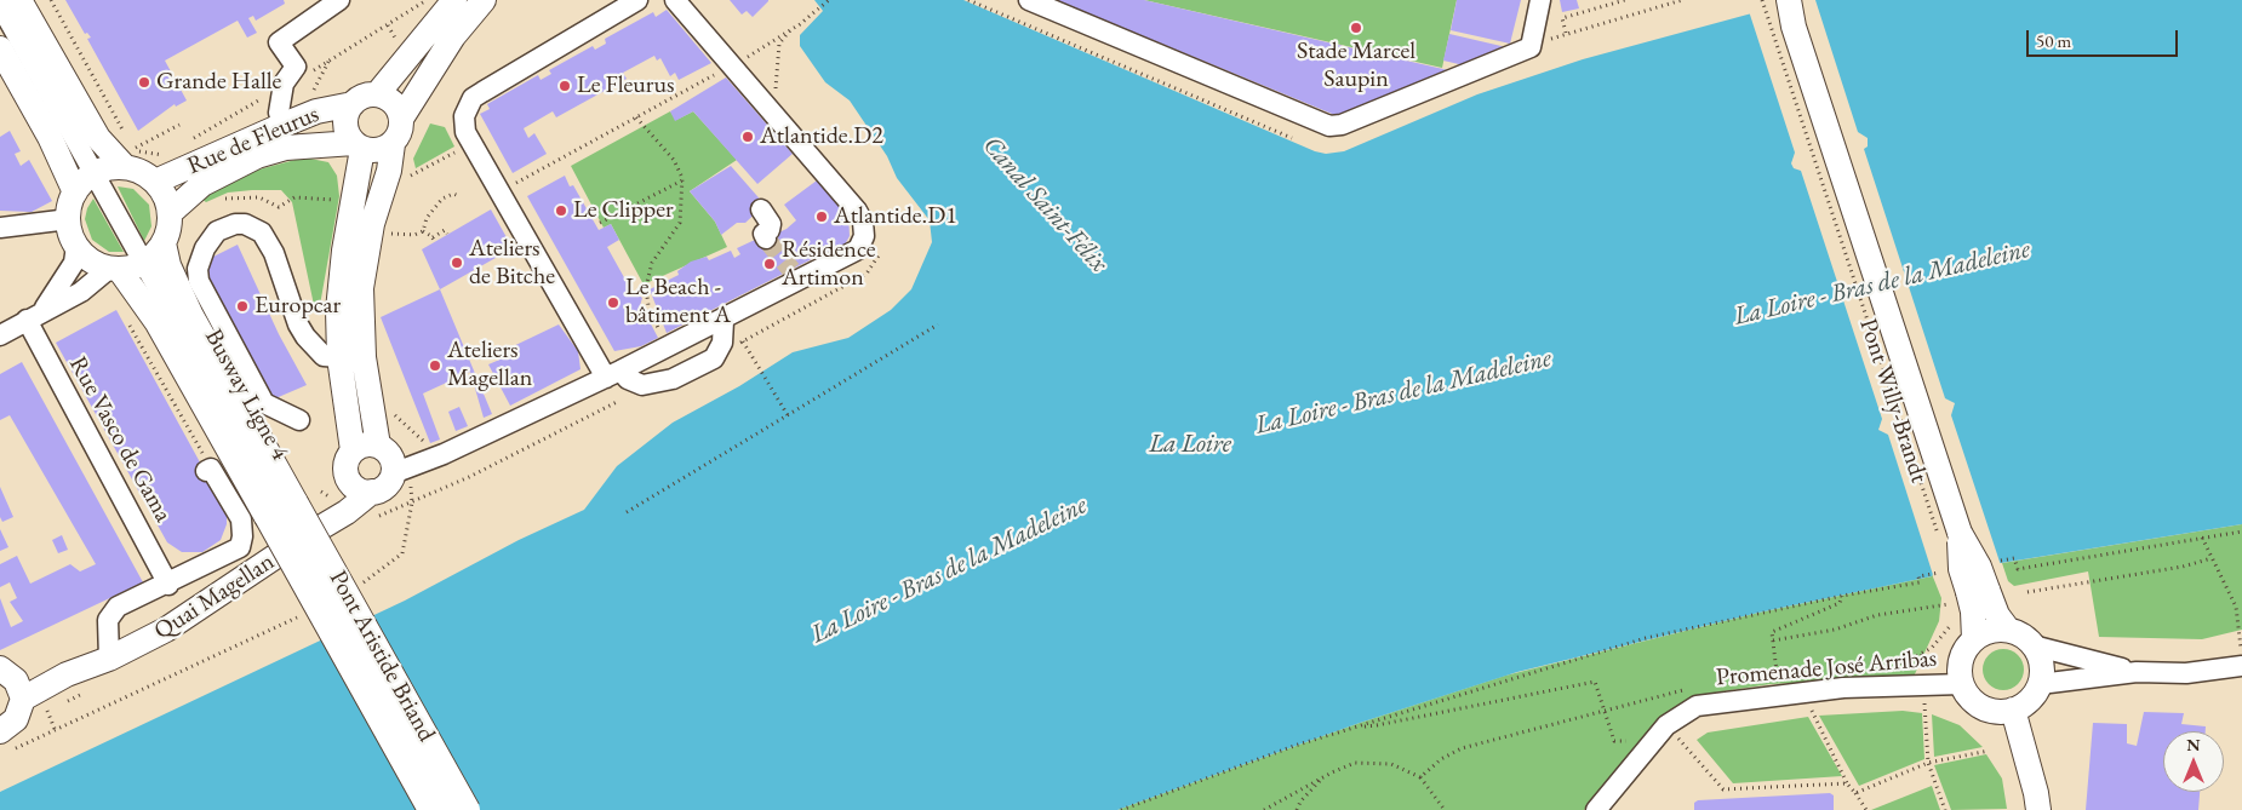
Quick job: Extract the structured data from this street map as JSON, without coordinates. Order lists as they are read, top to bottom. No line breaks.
{"streets":{"main road":["Rue de Fleurus","Pont Willy-Brandt","Quai Magellan","Pont Aristide Briand"],"street":["Busway Ligne 4","Rue Vasco de Gama","Promenade José Arribas"]},"crossings":[["Busway Ligne 4","Pont Aristide Briand"],["Pont Willy-Brandt","Promenade José Arribas"],["Rue Vasco de Gama","Quai Magellan"]],"water":["Canal Saint-Félix","La Loire - Bras de la Madeleine","La Loire"],"places":["Stade Marcel Saupin","Grande Halle","Le Fleurus","Atlantide.D2","Le Clipper","Atlantide.D1","Ateliers de Bitche","Résidence Artimon","Le Beach - bâtiment A","Europcar","Ateliers Magellan"],"scale_bar":"50 m","north":"top"}
